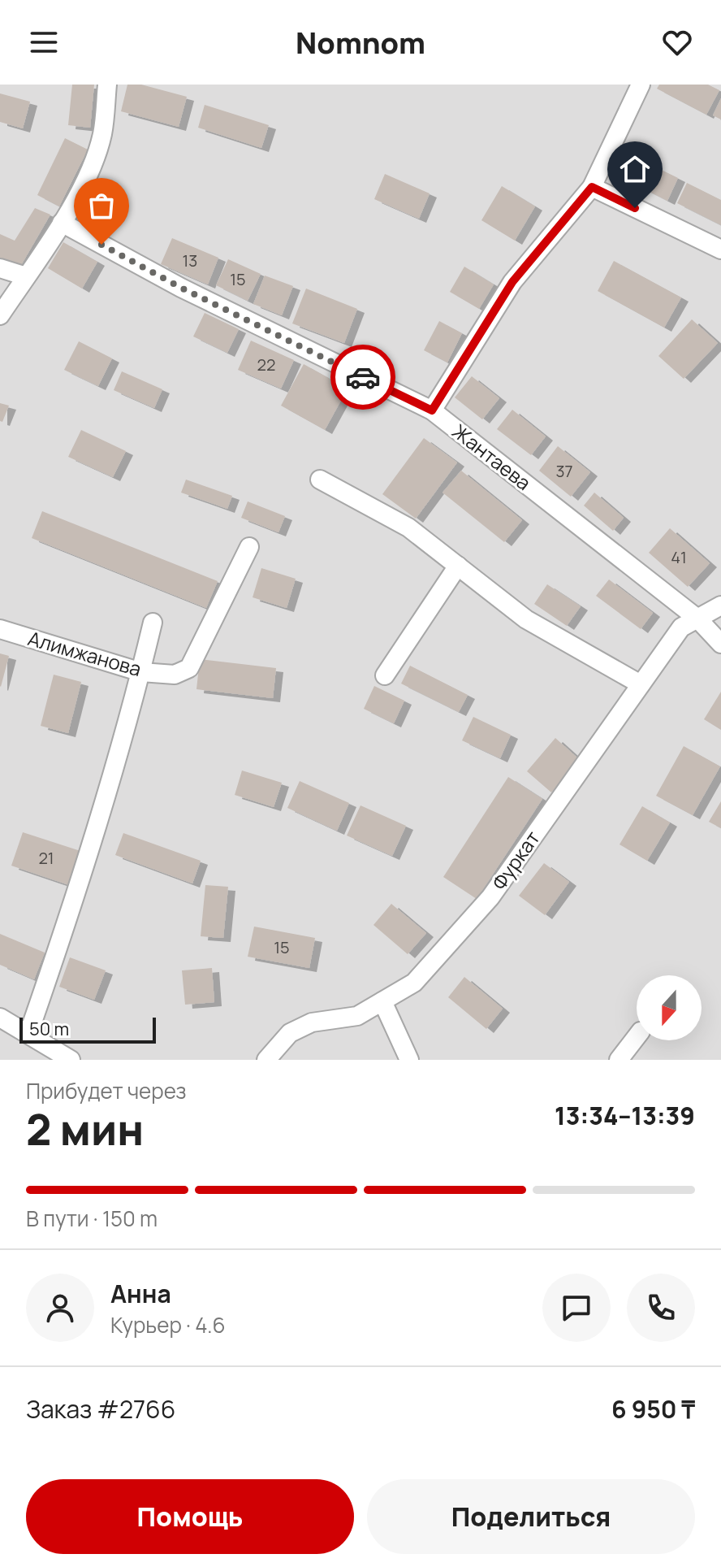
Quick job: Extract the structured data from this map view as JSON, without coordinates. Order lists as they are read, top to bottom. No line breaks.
{"streets":{"street":["Жантаева","Алимжанова","Фуркат"]},"crossings":[["Жантаева","Фуркат"]],"house_numbers":["13","15","22","37","41","21","15"],"scale_bar":"50 m","north":"bottom","page":{"header":"Nomnom","scale":"50 m","heading":["2 мин","Прибудет через","13:34–13:39"],"panel":["Анна","Курьер · 4.6","Заказ #2766","6 950 ₸"],"bar":"В пути · 150 m","buttons":["Помощь","Поделиться"]}}
